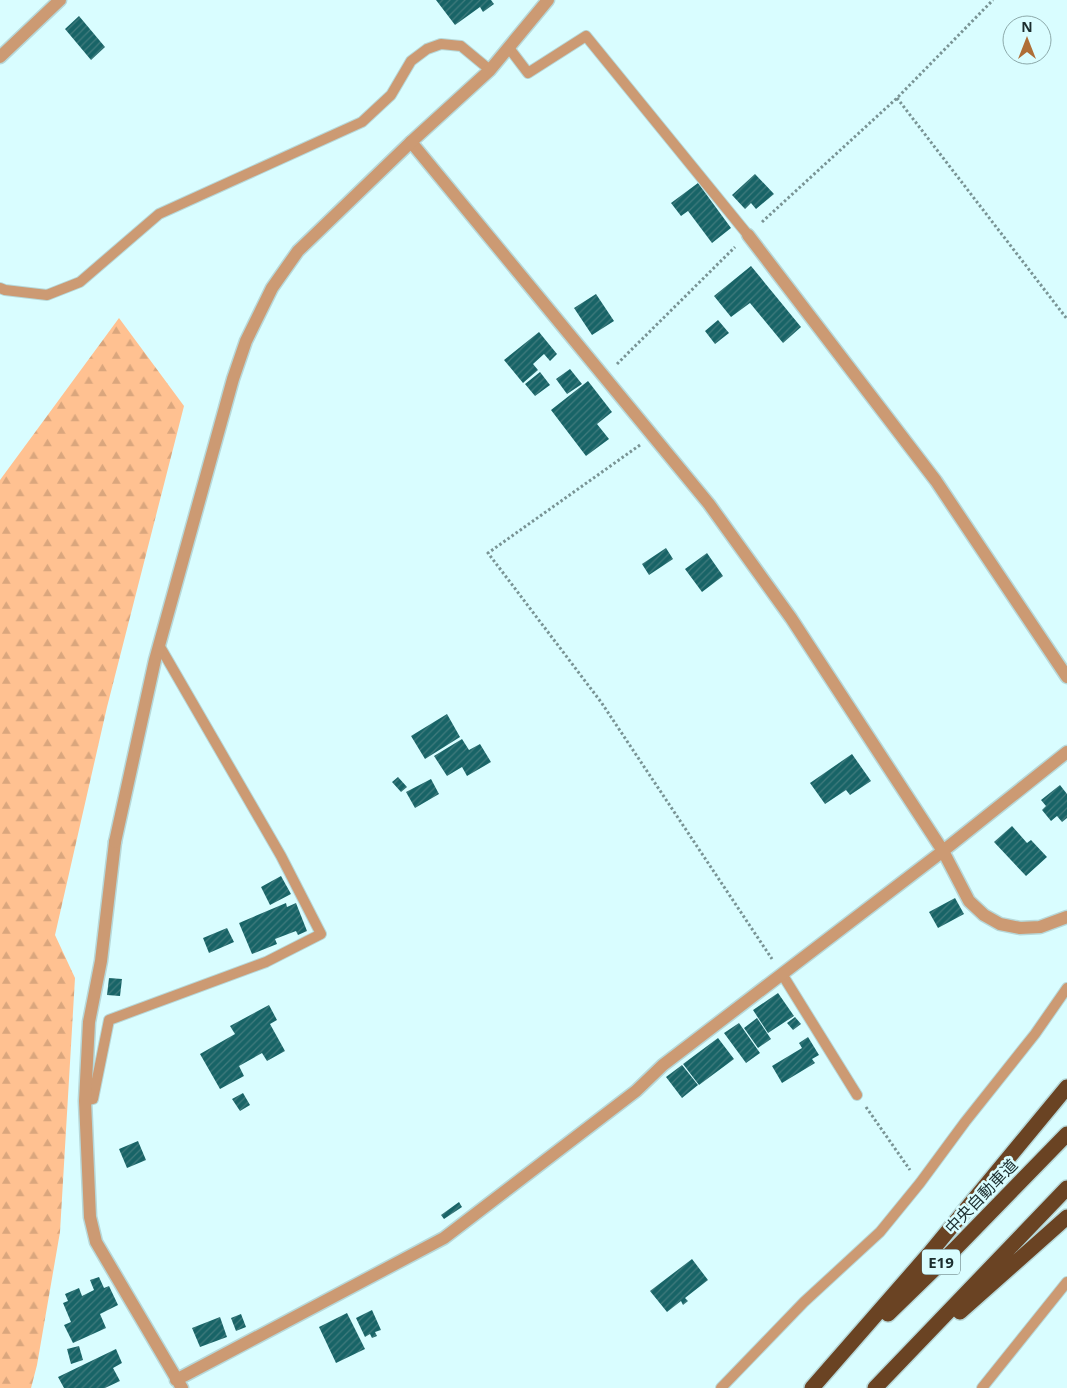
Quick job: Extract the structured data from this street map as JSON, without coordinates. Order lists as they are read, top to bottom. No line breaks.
{"streets":{"highway":["中央自動車道","E19"]},"north":"top"}
